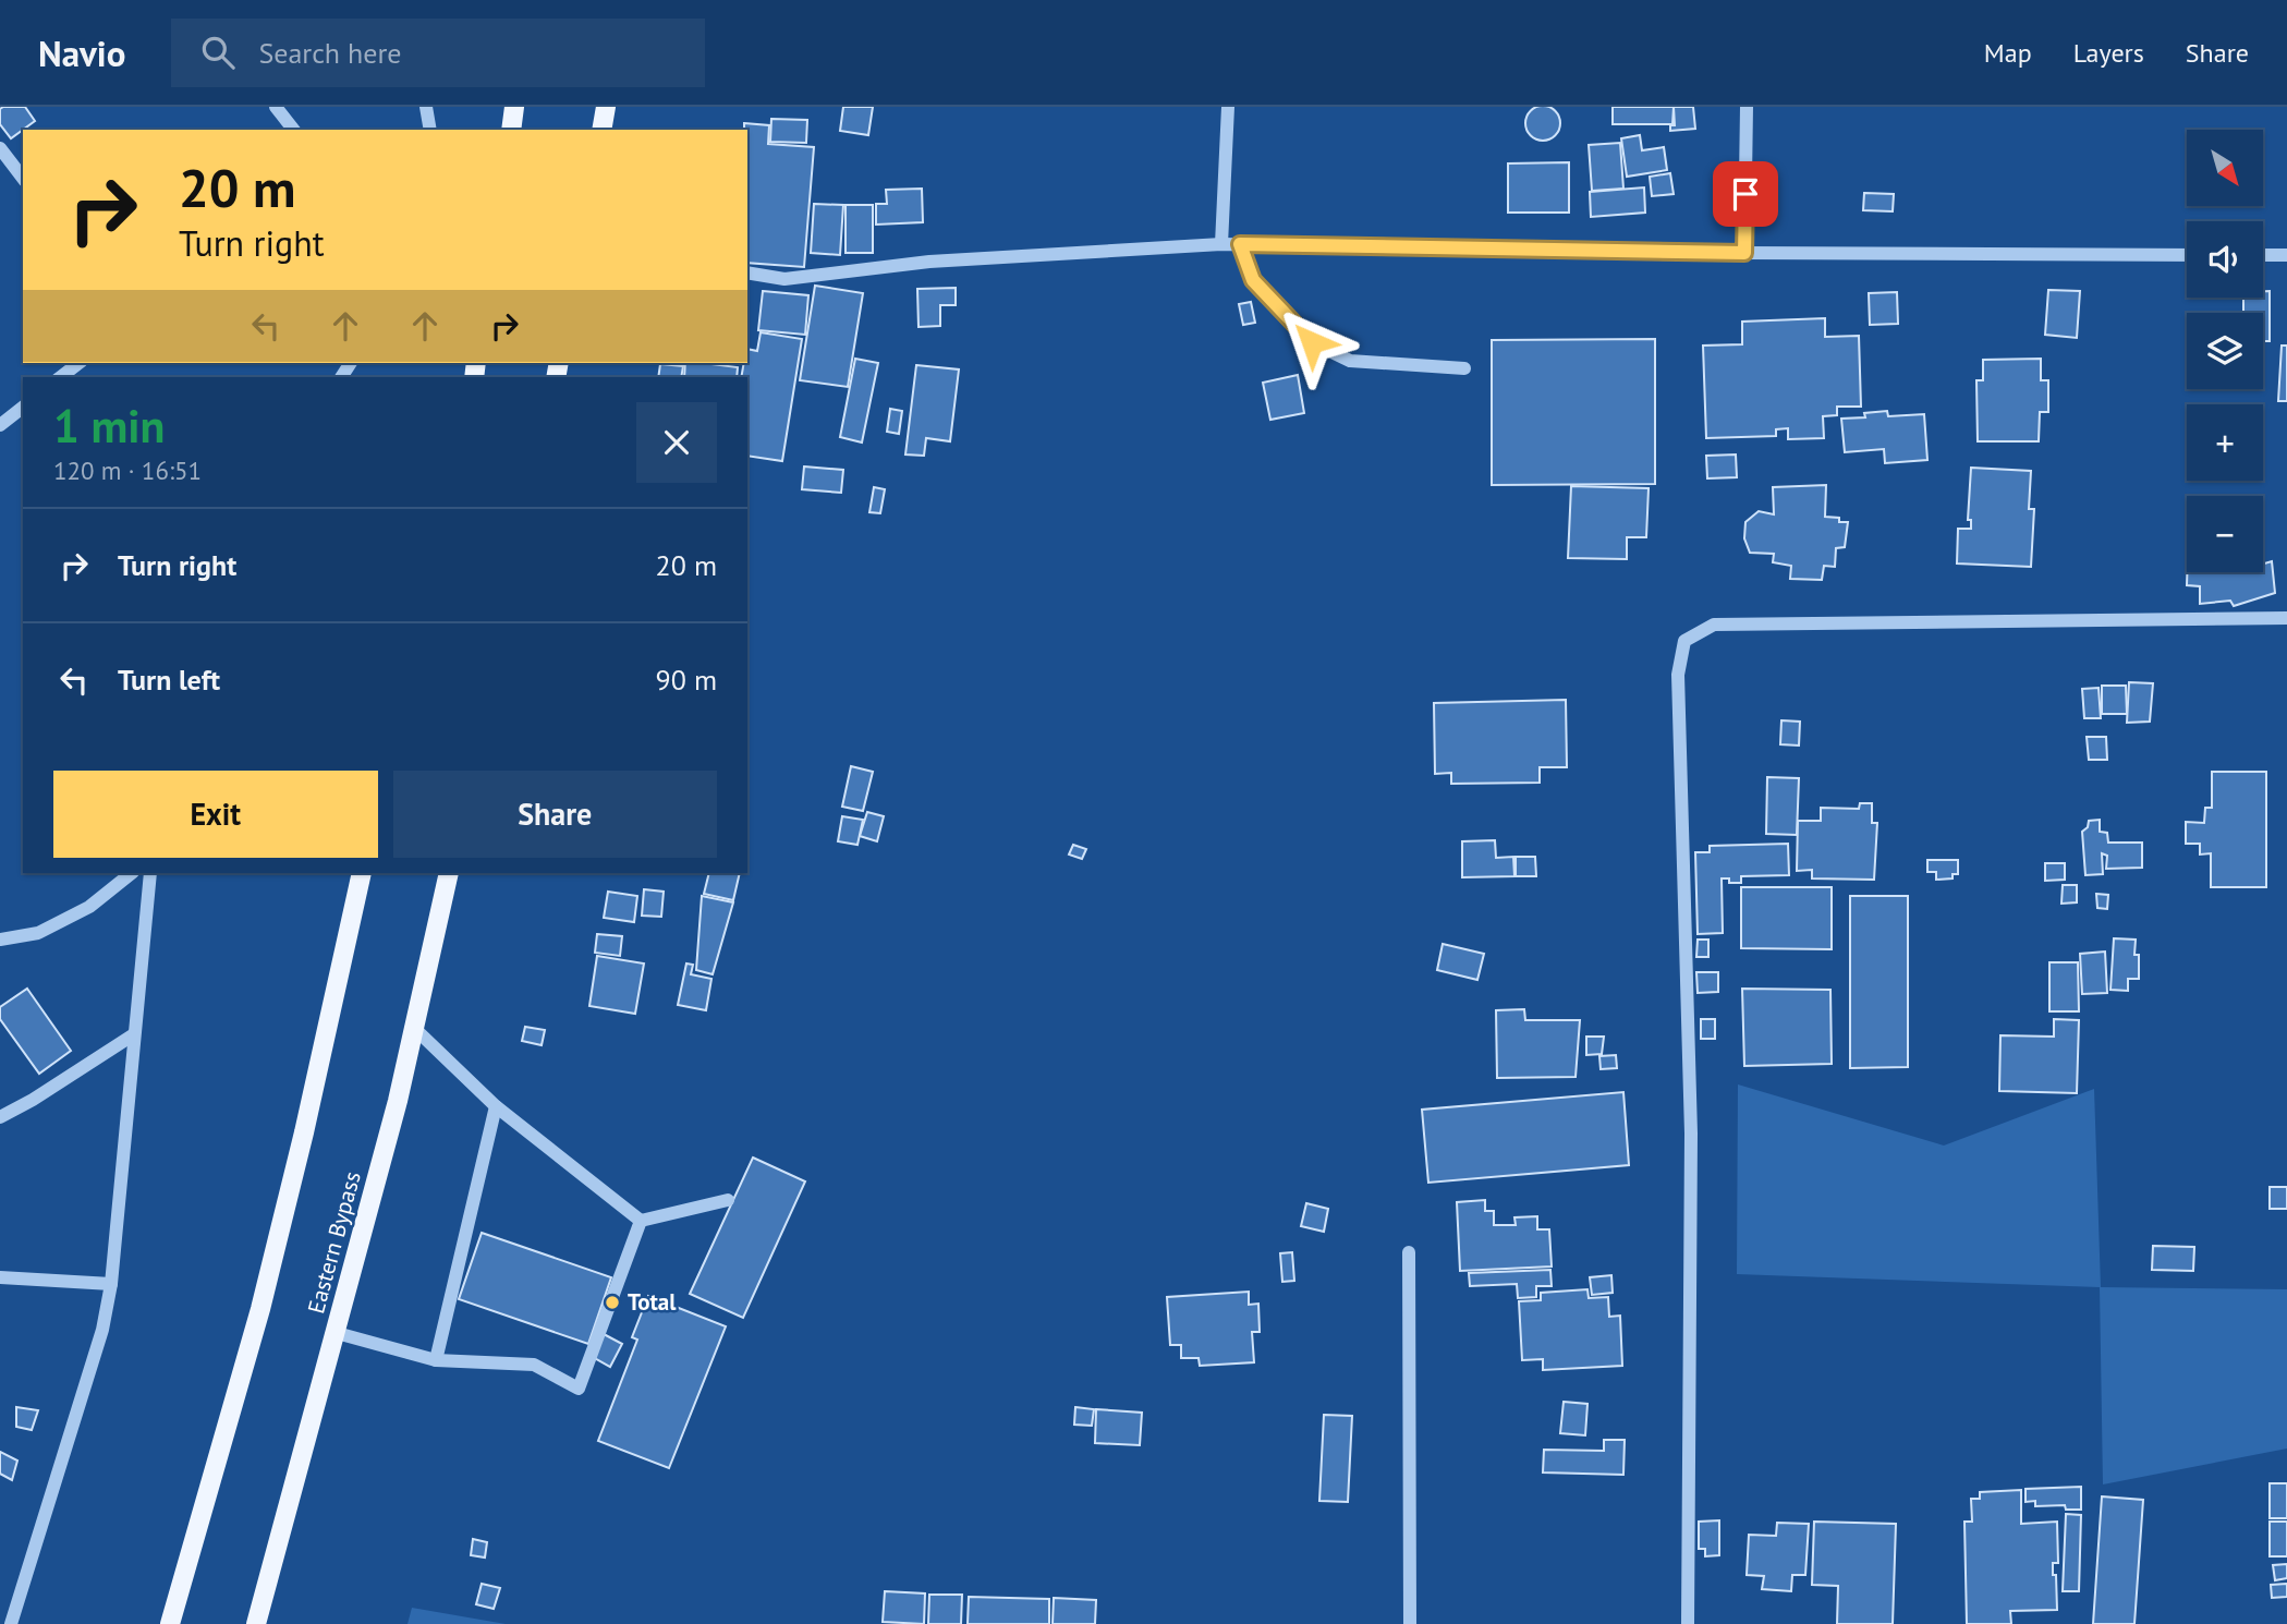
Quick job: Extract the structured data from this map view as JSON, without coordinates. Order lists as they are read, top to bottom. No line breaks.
{"streets":{"main road":["Eastern Bypass"]},"places":["Total"],"north":"bottom right","page":{"header":"Navio","search":"Search here","nav":["Map","Layers","Share"],"map_buttons":["+","−"],"turn":["20 m","Turn right"],"heading":["1 min","120 m · 16:51"],"list":[{"name":"Turn right","value":"20 m"},{"name":"Turn left","value":"90 m"}],"buttons":["Exit","Share"]}}
